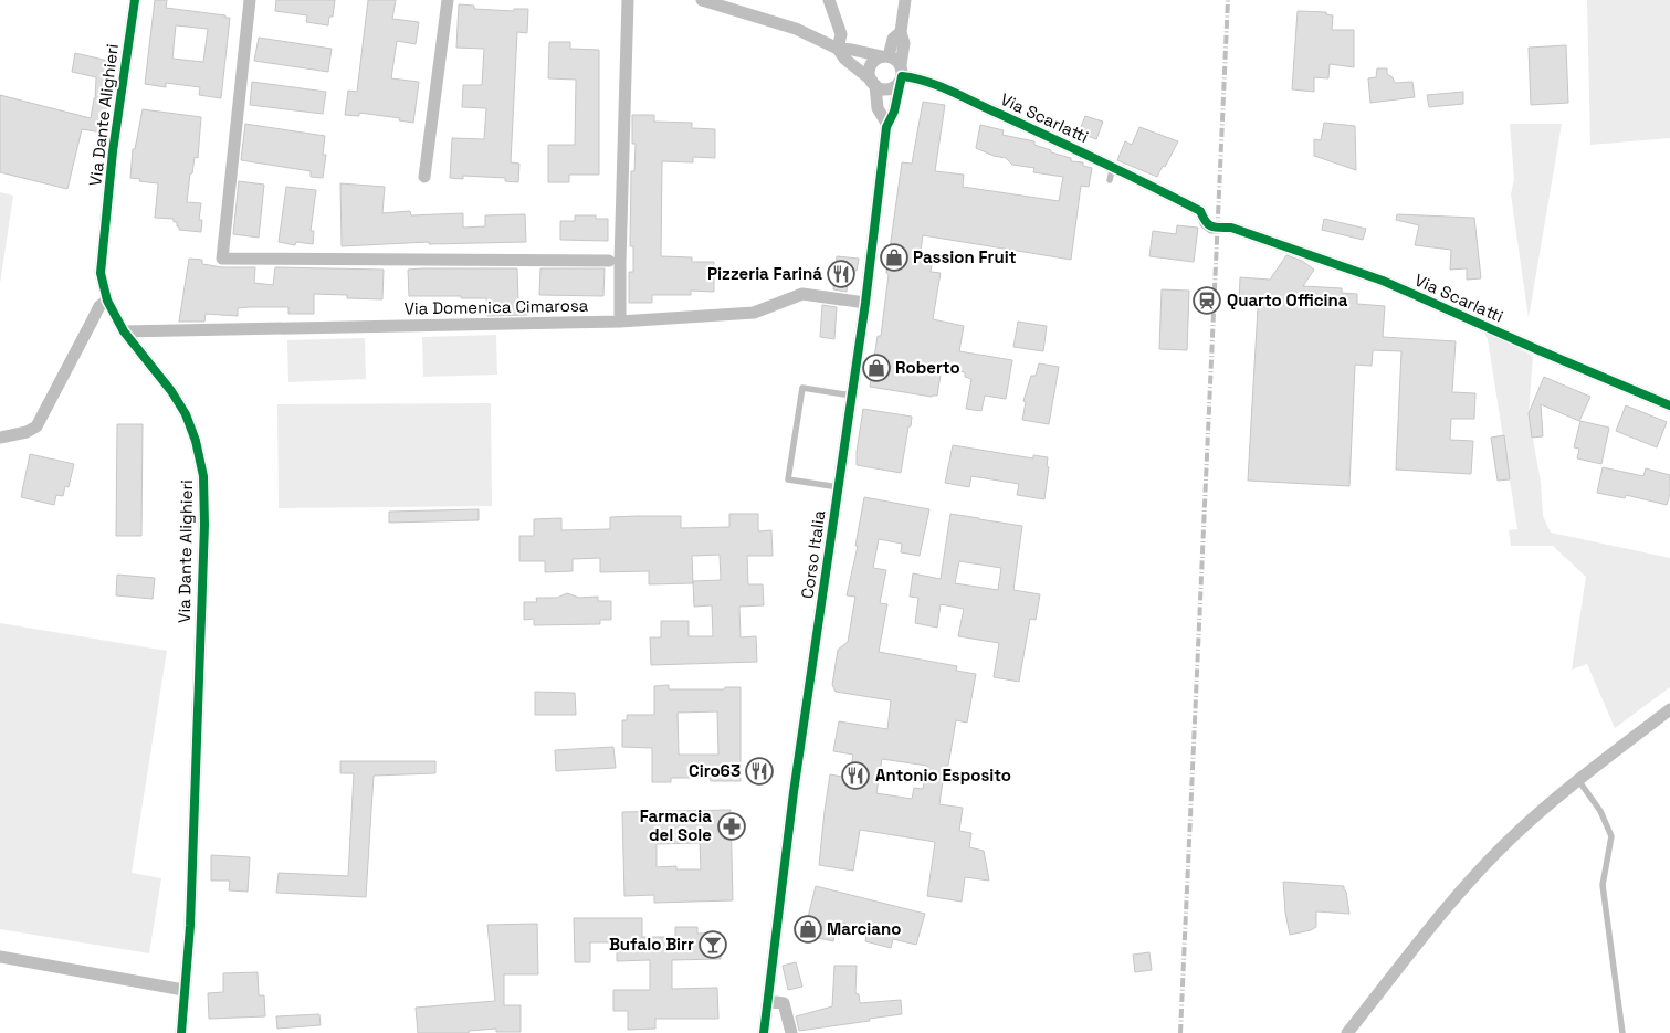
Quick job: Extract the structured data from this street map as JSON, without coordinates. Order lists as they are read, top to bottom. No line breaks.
{"streets":{"street":["Via Dante Alighieri","Via Scarlatti","Via Domenica Cimarosa","Corso Italia"]},"crossings":[["Via Dante Alighieri","Via Domenica Cimarosa"],["Via Scarlatti","Corso Italia"],["Via Domenica Cimarosa","Corso Italia"]],"places":{"shop":["Passion Fruit","Roberto","Marciano"],"restaurant":["Pizzeria Fariná","Ciro63","Antonio Esposito"],"station":["Quarto Officina"],"pharmacy":["Farmacia del Sole"],"bar":["Bufalo Birr"]}}
